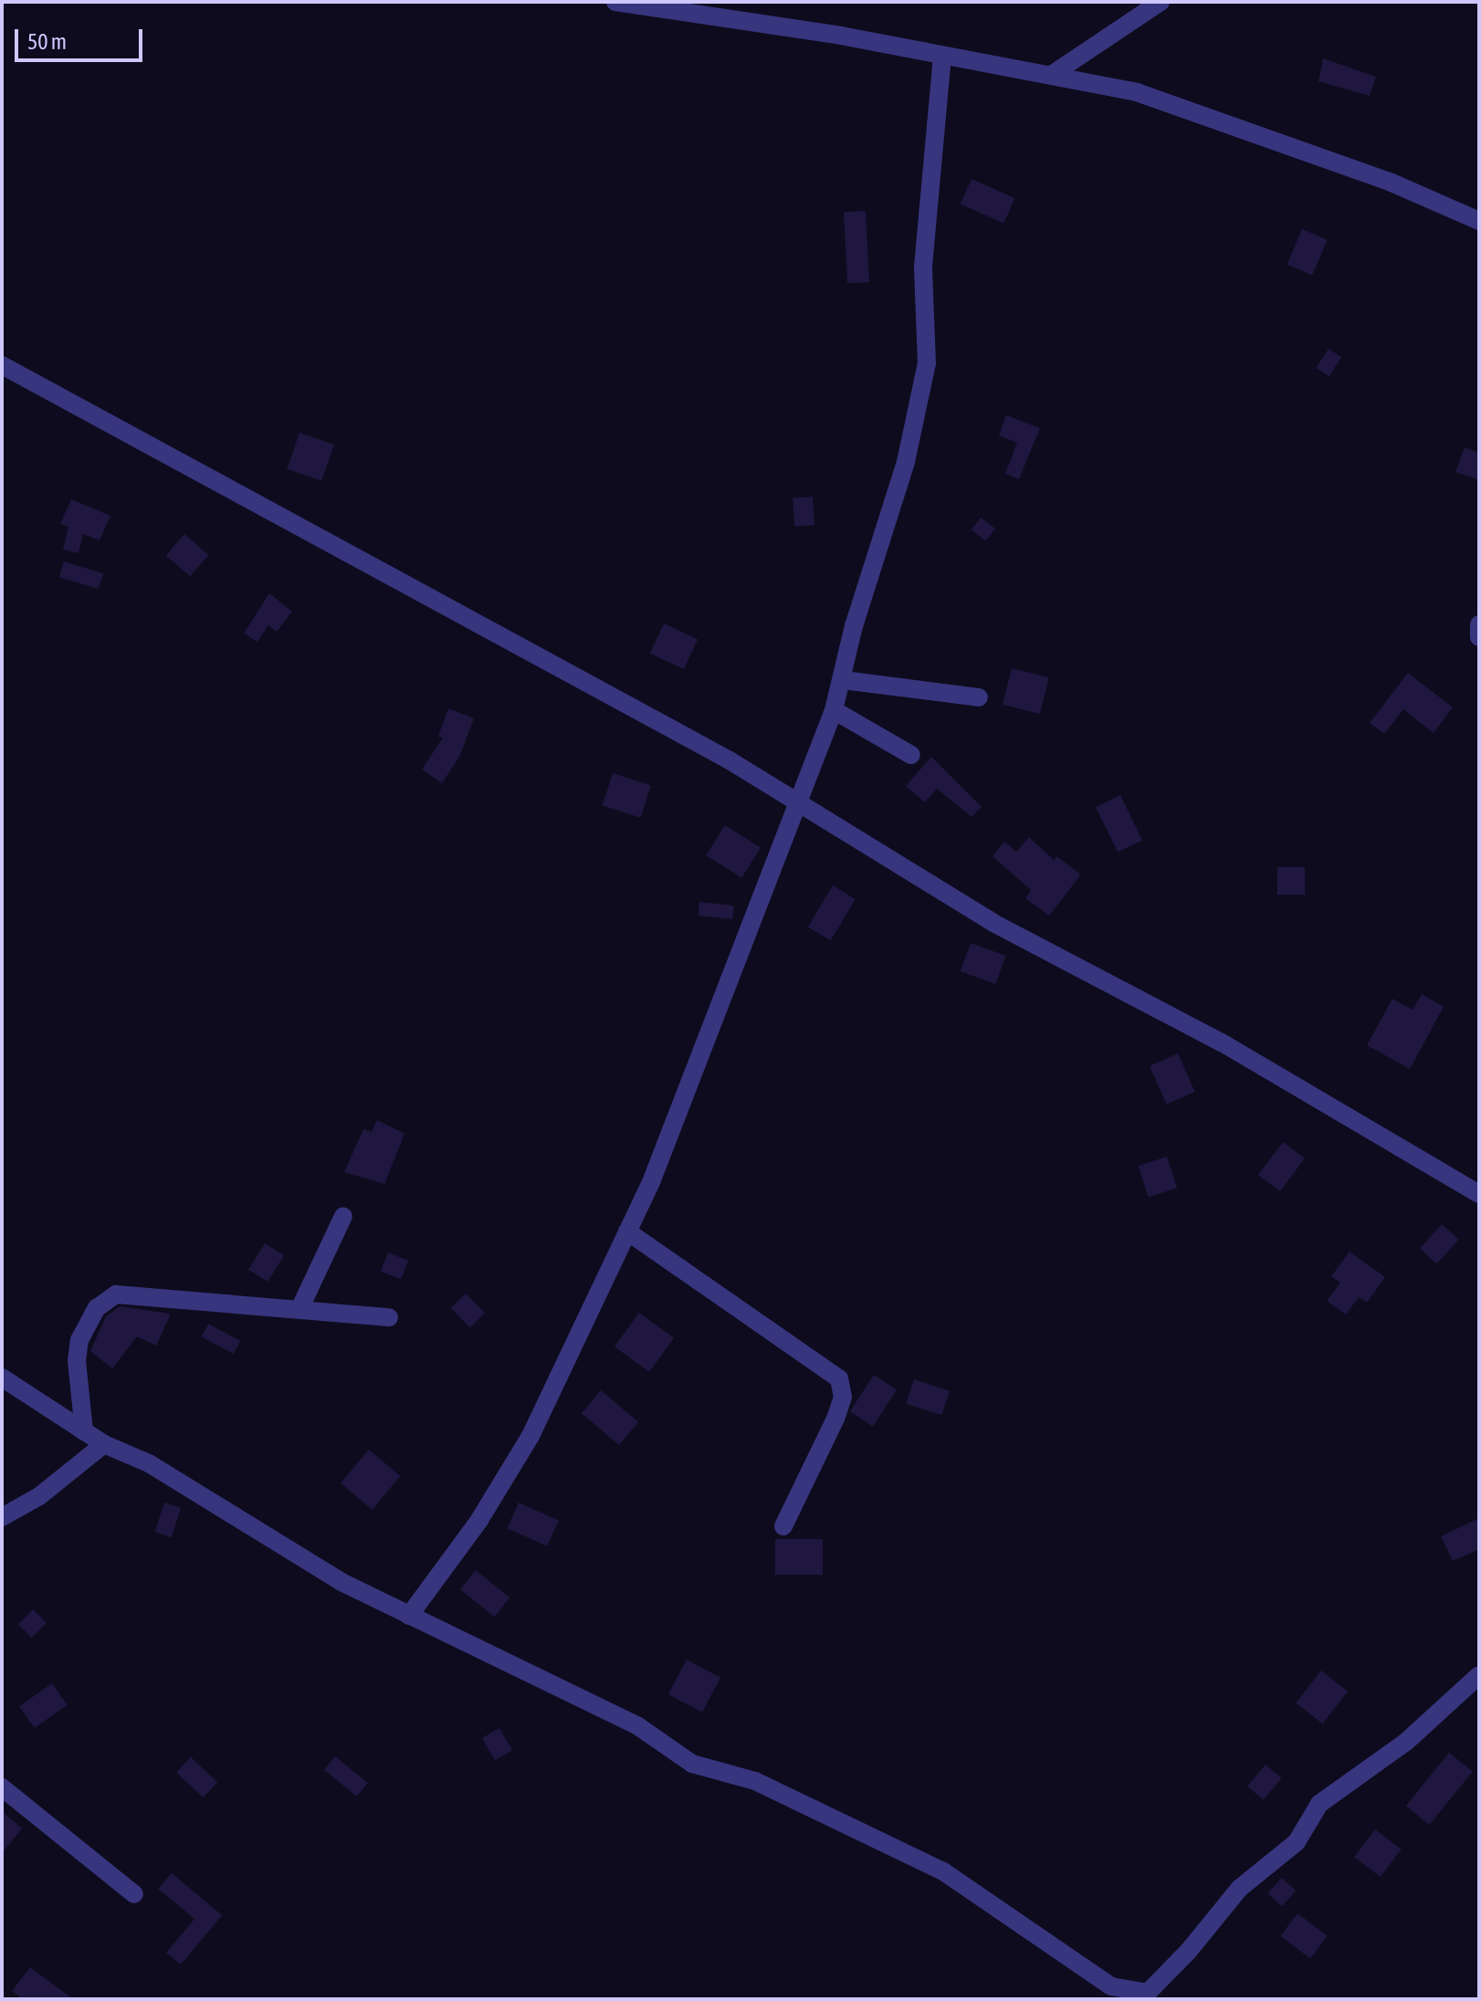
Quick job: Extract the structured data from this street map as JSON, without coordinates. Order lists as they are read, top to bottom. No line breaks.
{"scale_bar":"50 m"}
